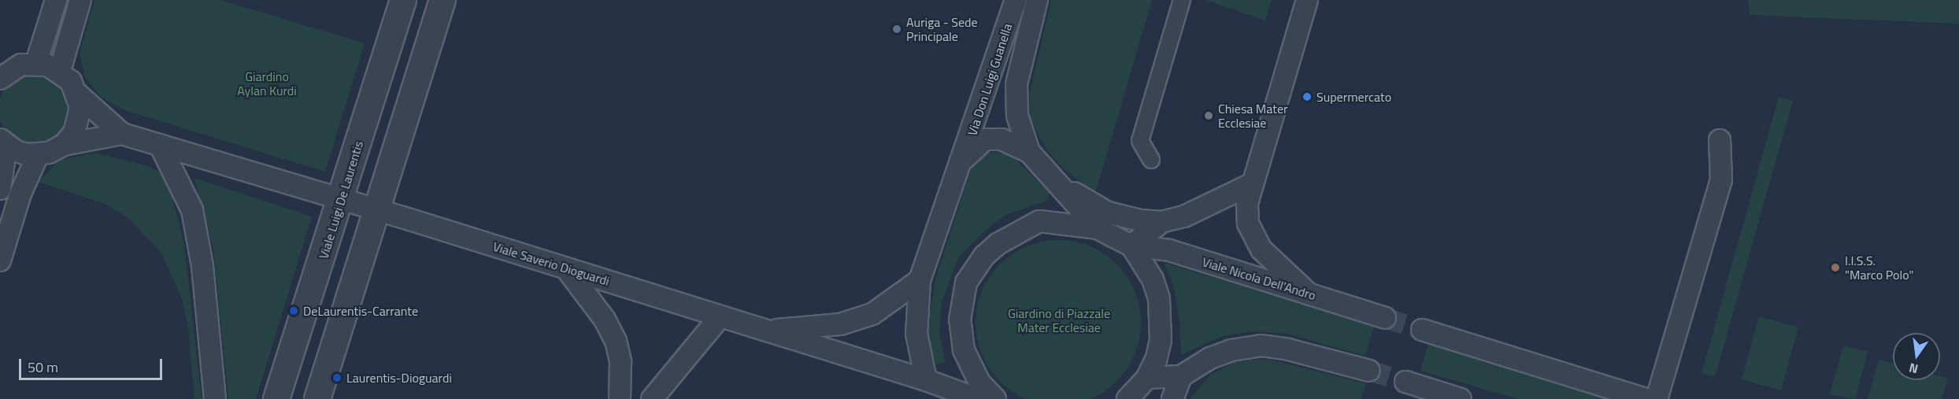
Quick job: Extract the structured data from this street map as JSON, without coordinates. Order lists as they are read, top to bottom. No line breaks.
{"streets":{"street":["Via Don Luigi Guanella","Viale Luigi De Laurentis","Viale Saverio Dioguardi","Viale Nicola Dell'Andro"]},"crossings":[["Via Don Luigi Guanella","Viale Saverio Dioguardi"],["Viale Luigi De Laurentis","Viale Saverio Dioguardi"]],"parks":["Giardino Aylan Kurdi","Giardino di Piazzale Mater Ecclesiae"],"places":["Auriga - Sede Principale","Supermercato","Chiesa Mater Ecclesiae","I.I.S.S. \"Marco Polo\"","DeLaurentis-Carrante","Laurentis-Dioguardi"],"scale_bar":"50 m","north":"bottom"}
